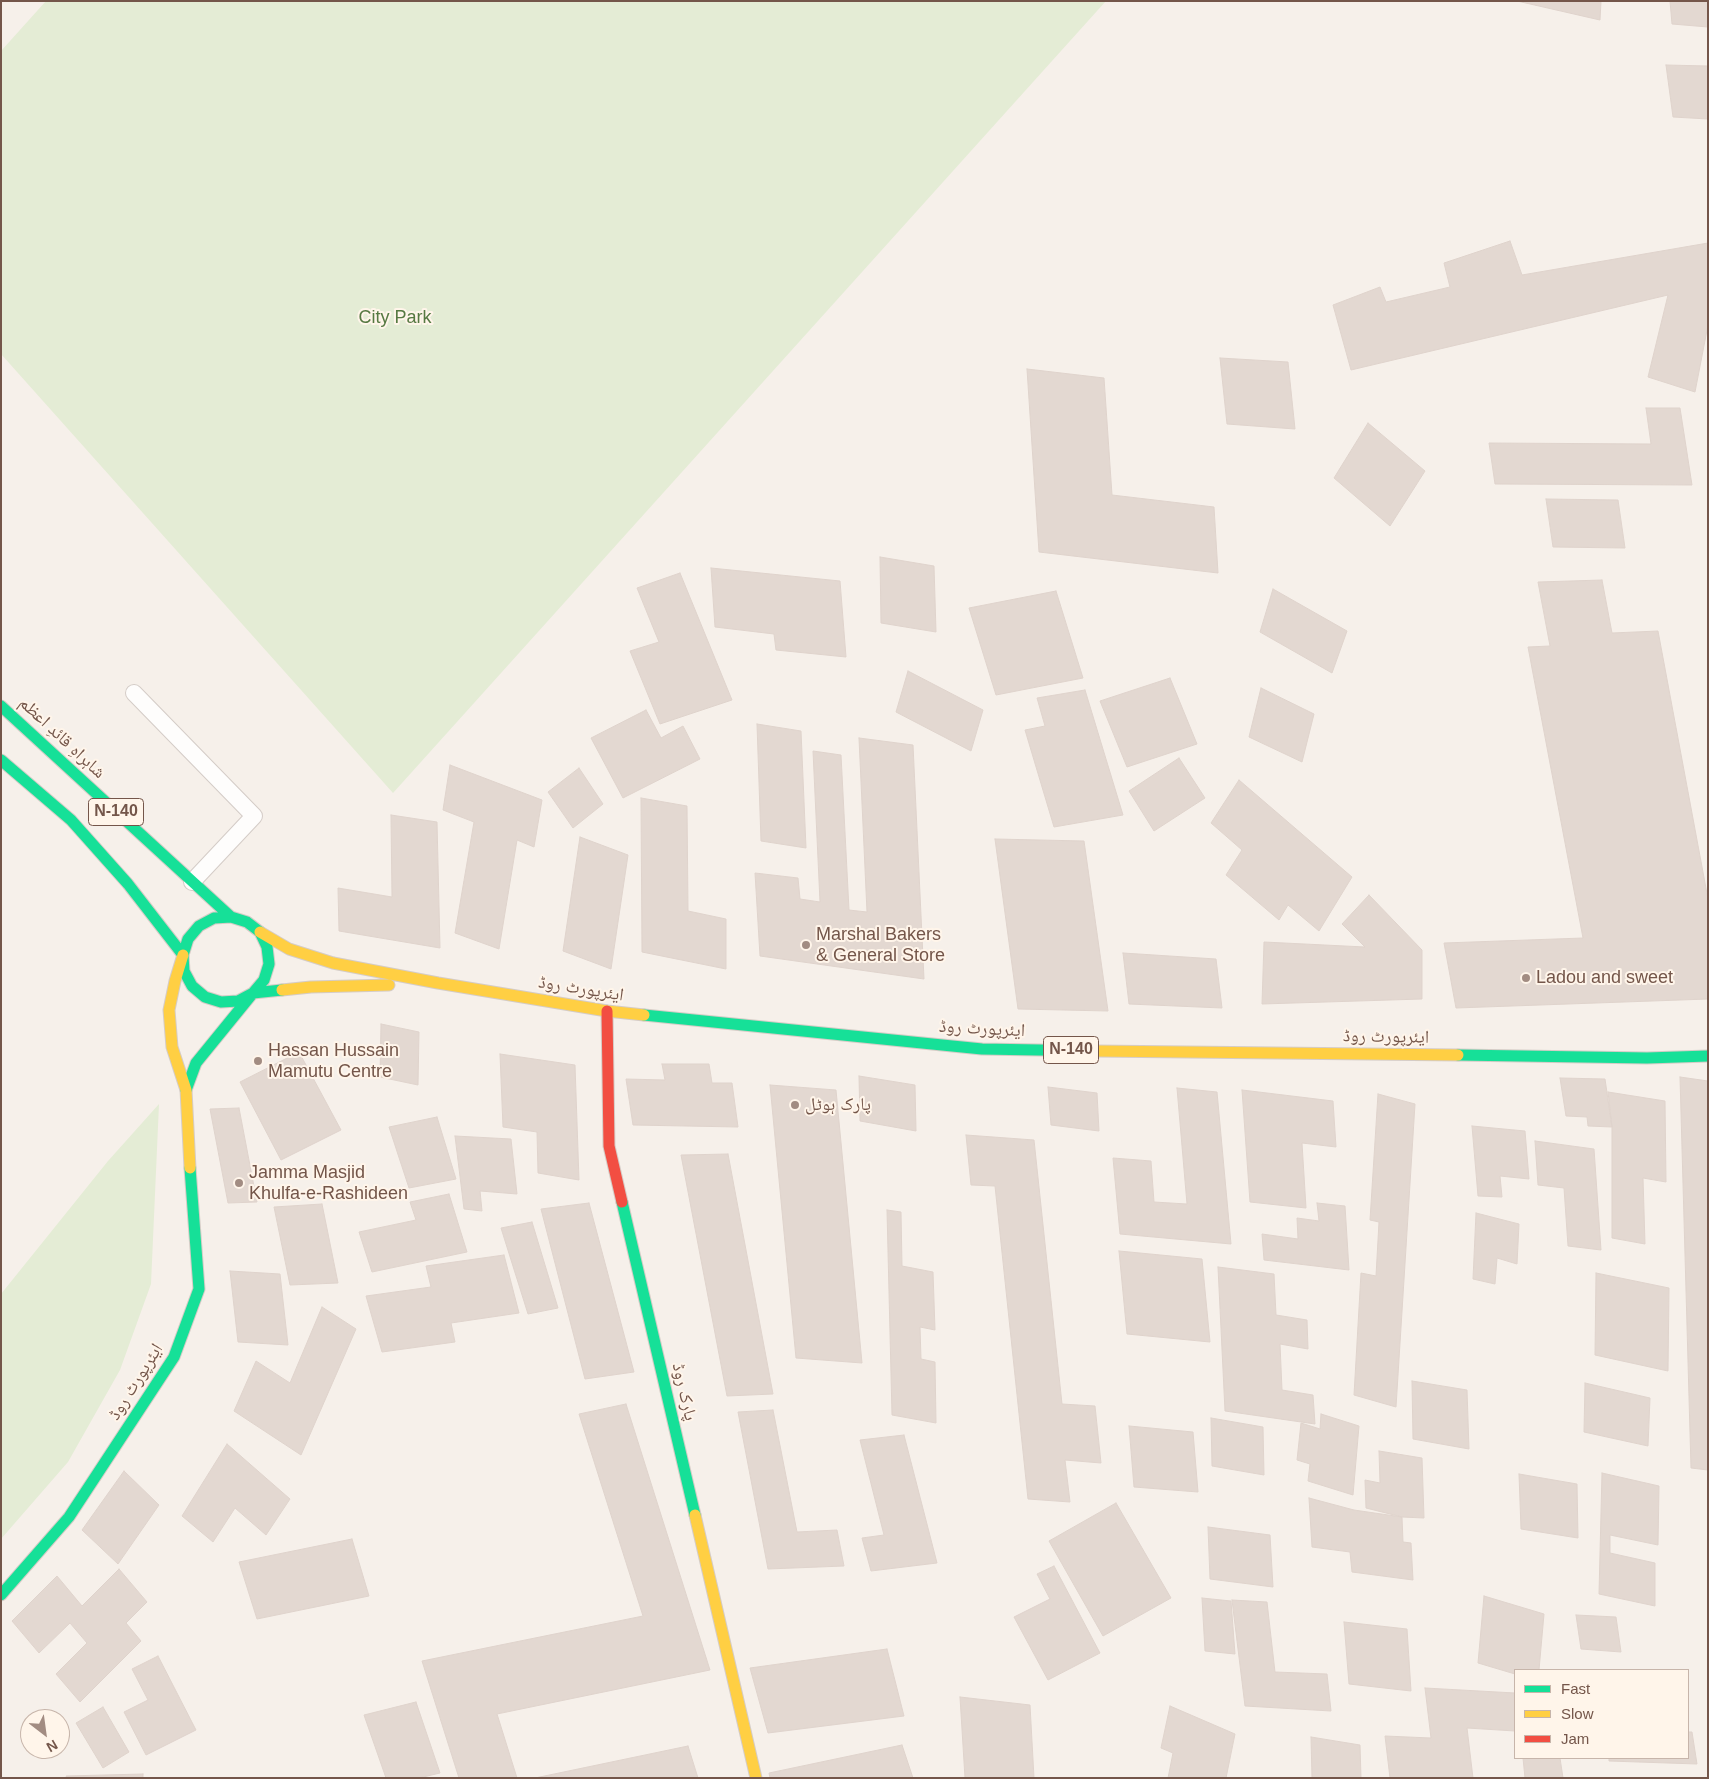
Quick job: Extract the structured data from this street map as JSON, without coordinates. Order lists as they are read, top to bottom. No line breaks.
{"streets":{"main road":["شاہراہِ قائدِ اعظم","N-140","ایئرپورٹ روڈ","پارک روڈ"]},"crossings":[["شاہراہِ قائدِ اعظم","N-140"],["شاہراہِ قائدِ اعظم","ایئرپورٹ روڈ"],["N-140","ایئرپورٹ روڈ"],["ایئرپورٹ روڈ","پارک روڈ"]],"parks":["City Park"],"places":["Marshal Bakers & General Store","Ladou and sweet","Hassan Hussain Mamutu Centre","پارک ہوٹل","Jamma Masjid Khulfa-e-Rashideen"],"legend":["Fast","Slow","Jam"],"north":"bottom right"}
